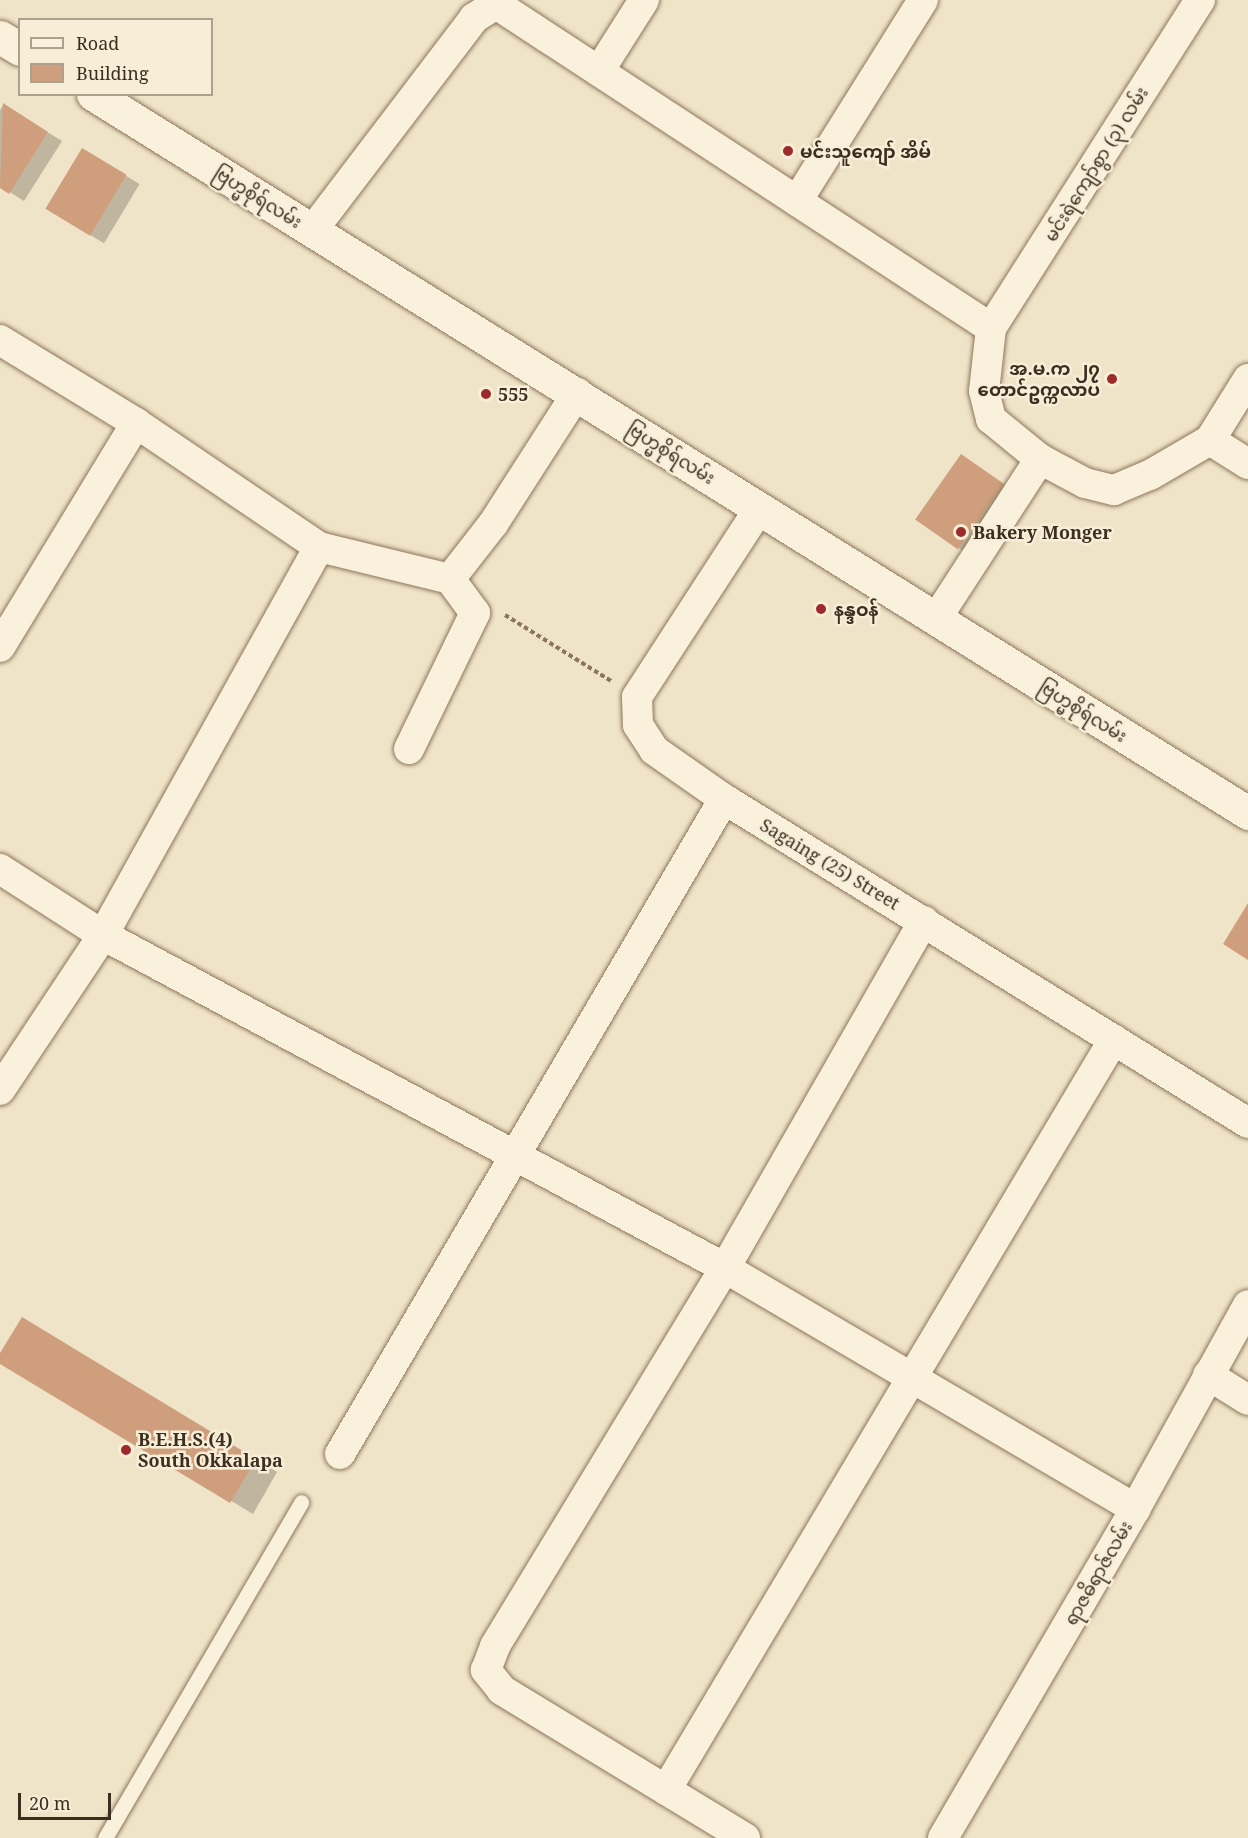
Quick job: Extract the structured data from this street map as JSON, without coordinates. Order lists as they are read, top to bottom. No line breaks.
{"streets":{"street":["မင်းရဲကျော်စွာ (၃) လမ်း","ဗြဟ္မစိုရ်လမ်း","Sagaing (25) Street","ရာဇဓိရာဇ်လမ်း"]},"places":["မင်းသူကျော် အိမ်","အ.မ.က ၂၇ တောင်ဥက္ကလာပ","555","Bakery Monger","နန္ဒဝန်","B.E.H.S.(4) South Okkalapa"],"legend":["Road","Building"],"scale_bar":"20 m"}
